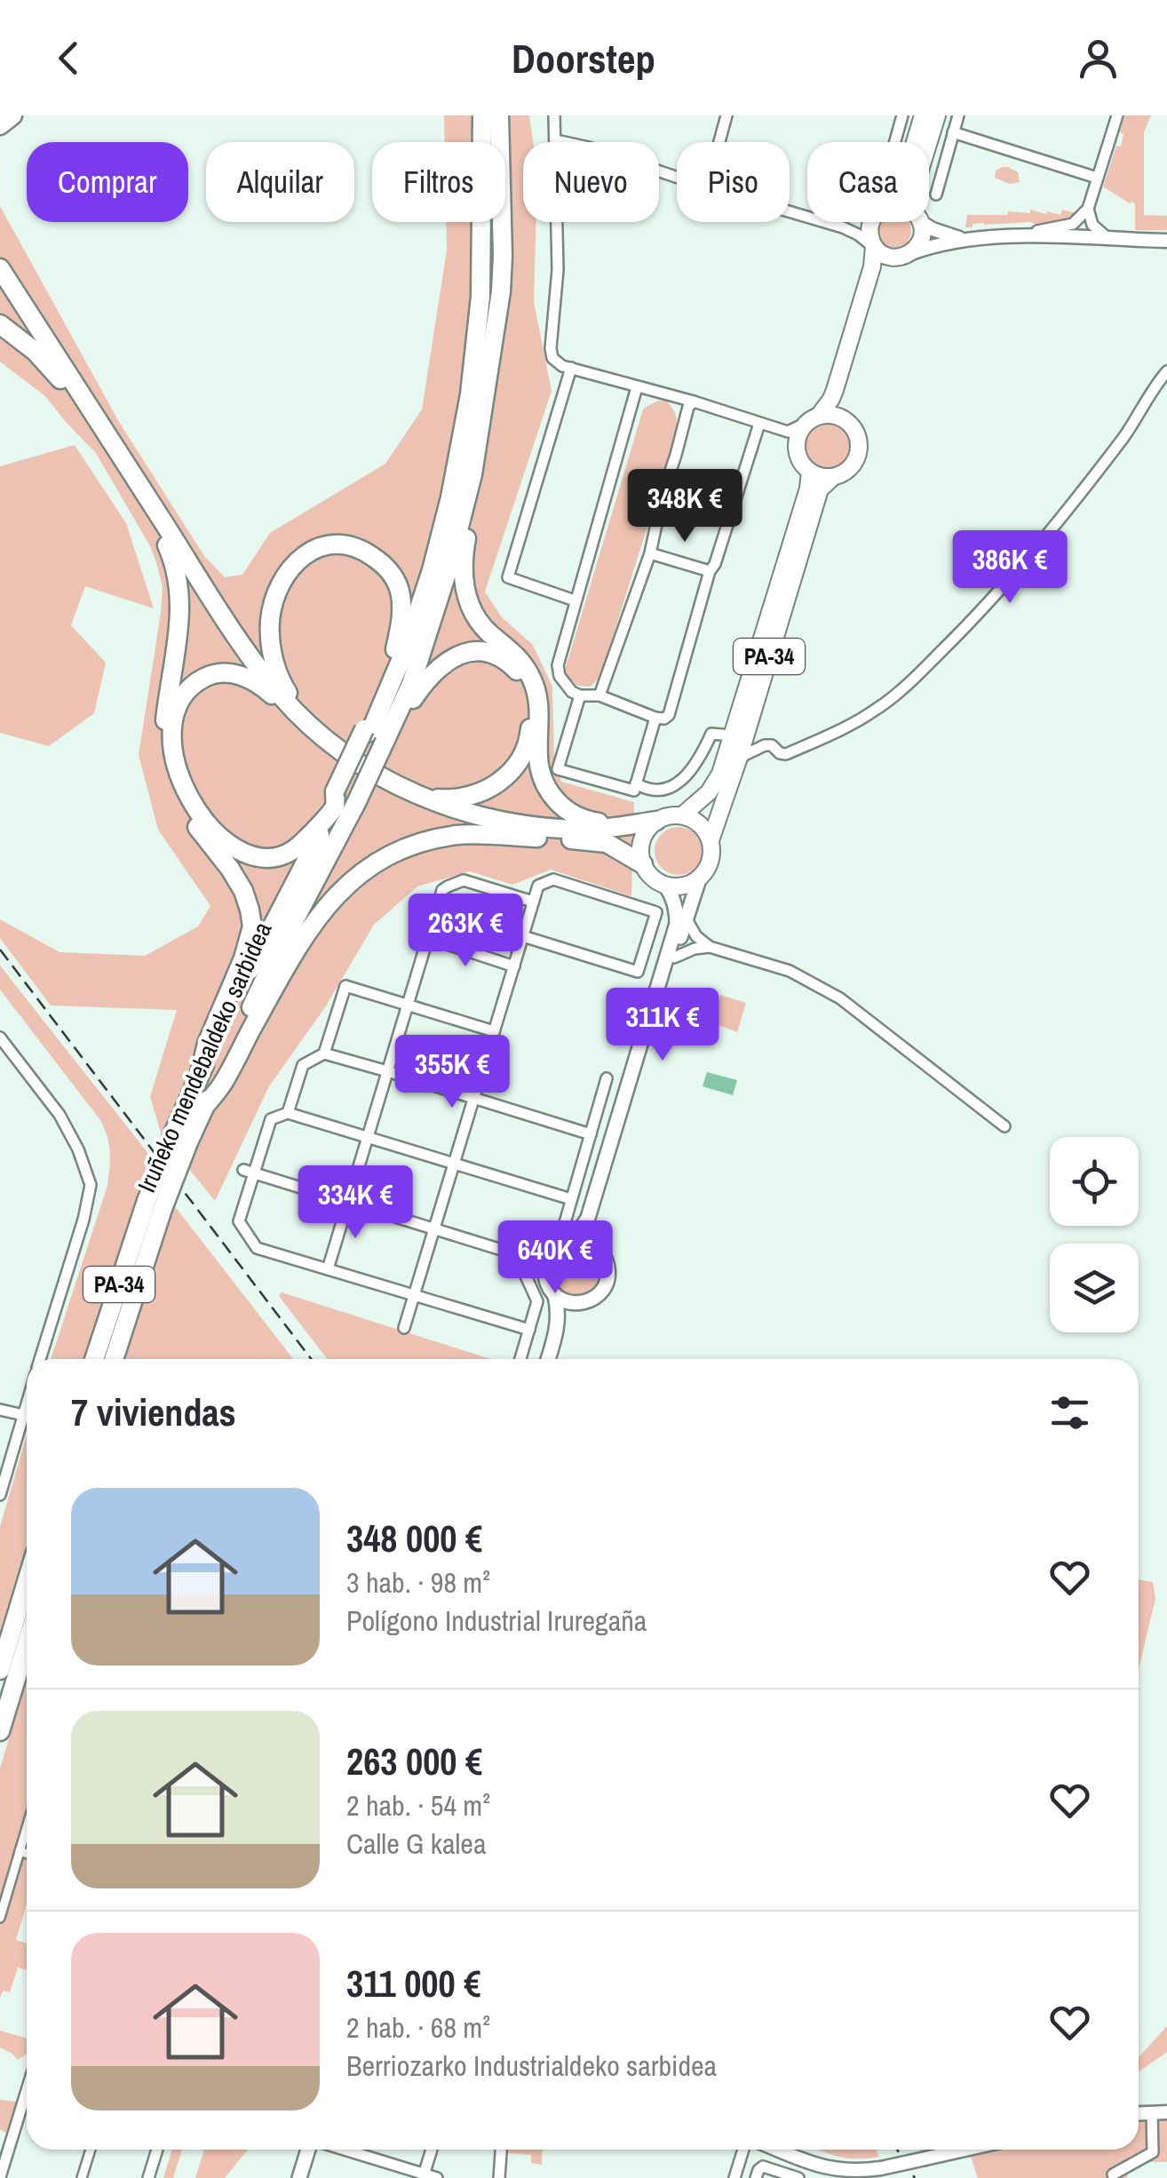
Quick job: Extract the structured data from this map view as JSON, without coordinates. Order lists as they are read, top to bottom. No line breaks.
{"streets":{"highway":["PA-34","Iruñeko mendebaldeko sarbidea"]},"page":{"header":"Doorstep","chip":["Comprar","Alquilar","Filtros","Nuevo","Piso","Casa"],"price":["348K €","386K €","263K €","311K €","355K €","334K €","640K €"],"heading":"7 viviendas","list":[{"name":"348 000 €","note":"3 hab. · 98 m² · Polígono Industrial Iruregaña"},{"name":"263 000 €","note":"2 hab. · 54 m² · Calle G kalea"},{"name":"311 000 €","note":"2 hab. · 68 m² · Berriozarko Industrialdeko sarbidea"}]}}
